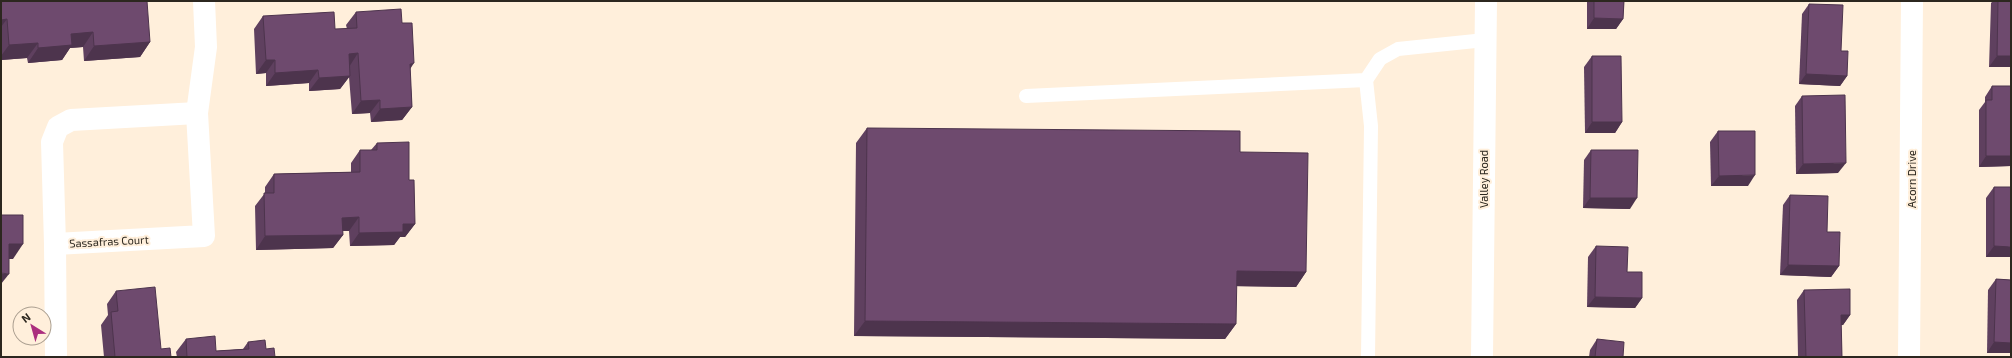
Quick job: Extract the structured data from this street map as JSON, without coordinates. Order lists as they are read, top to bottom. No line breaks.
{"streets":{"street":["Valley Road","Acorn Drive","Sassafras Court"]},"north":"top left"}
